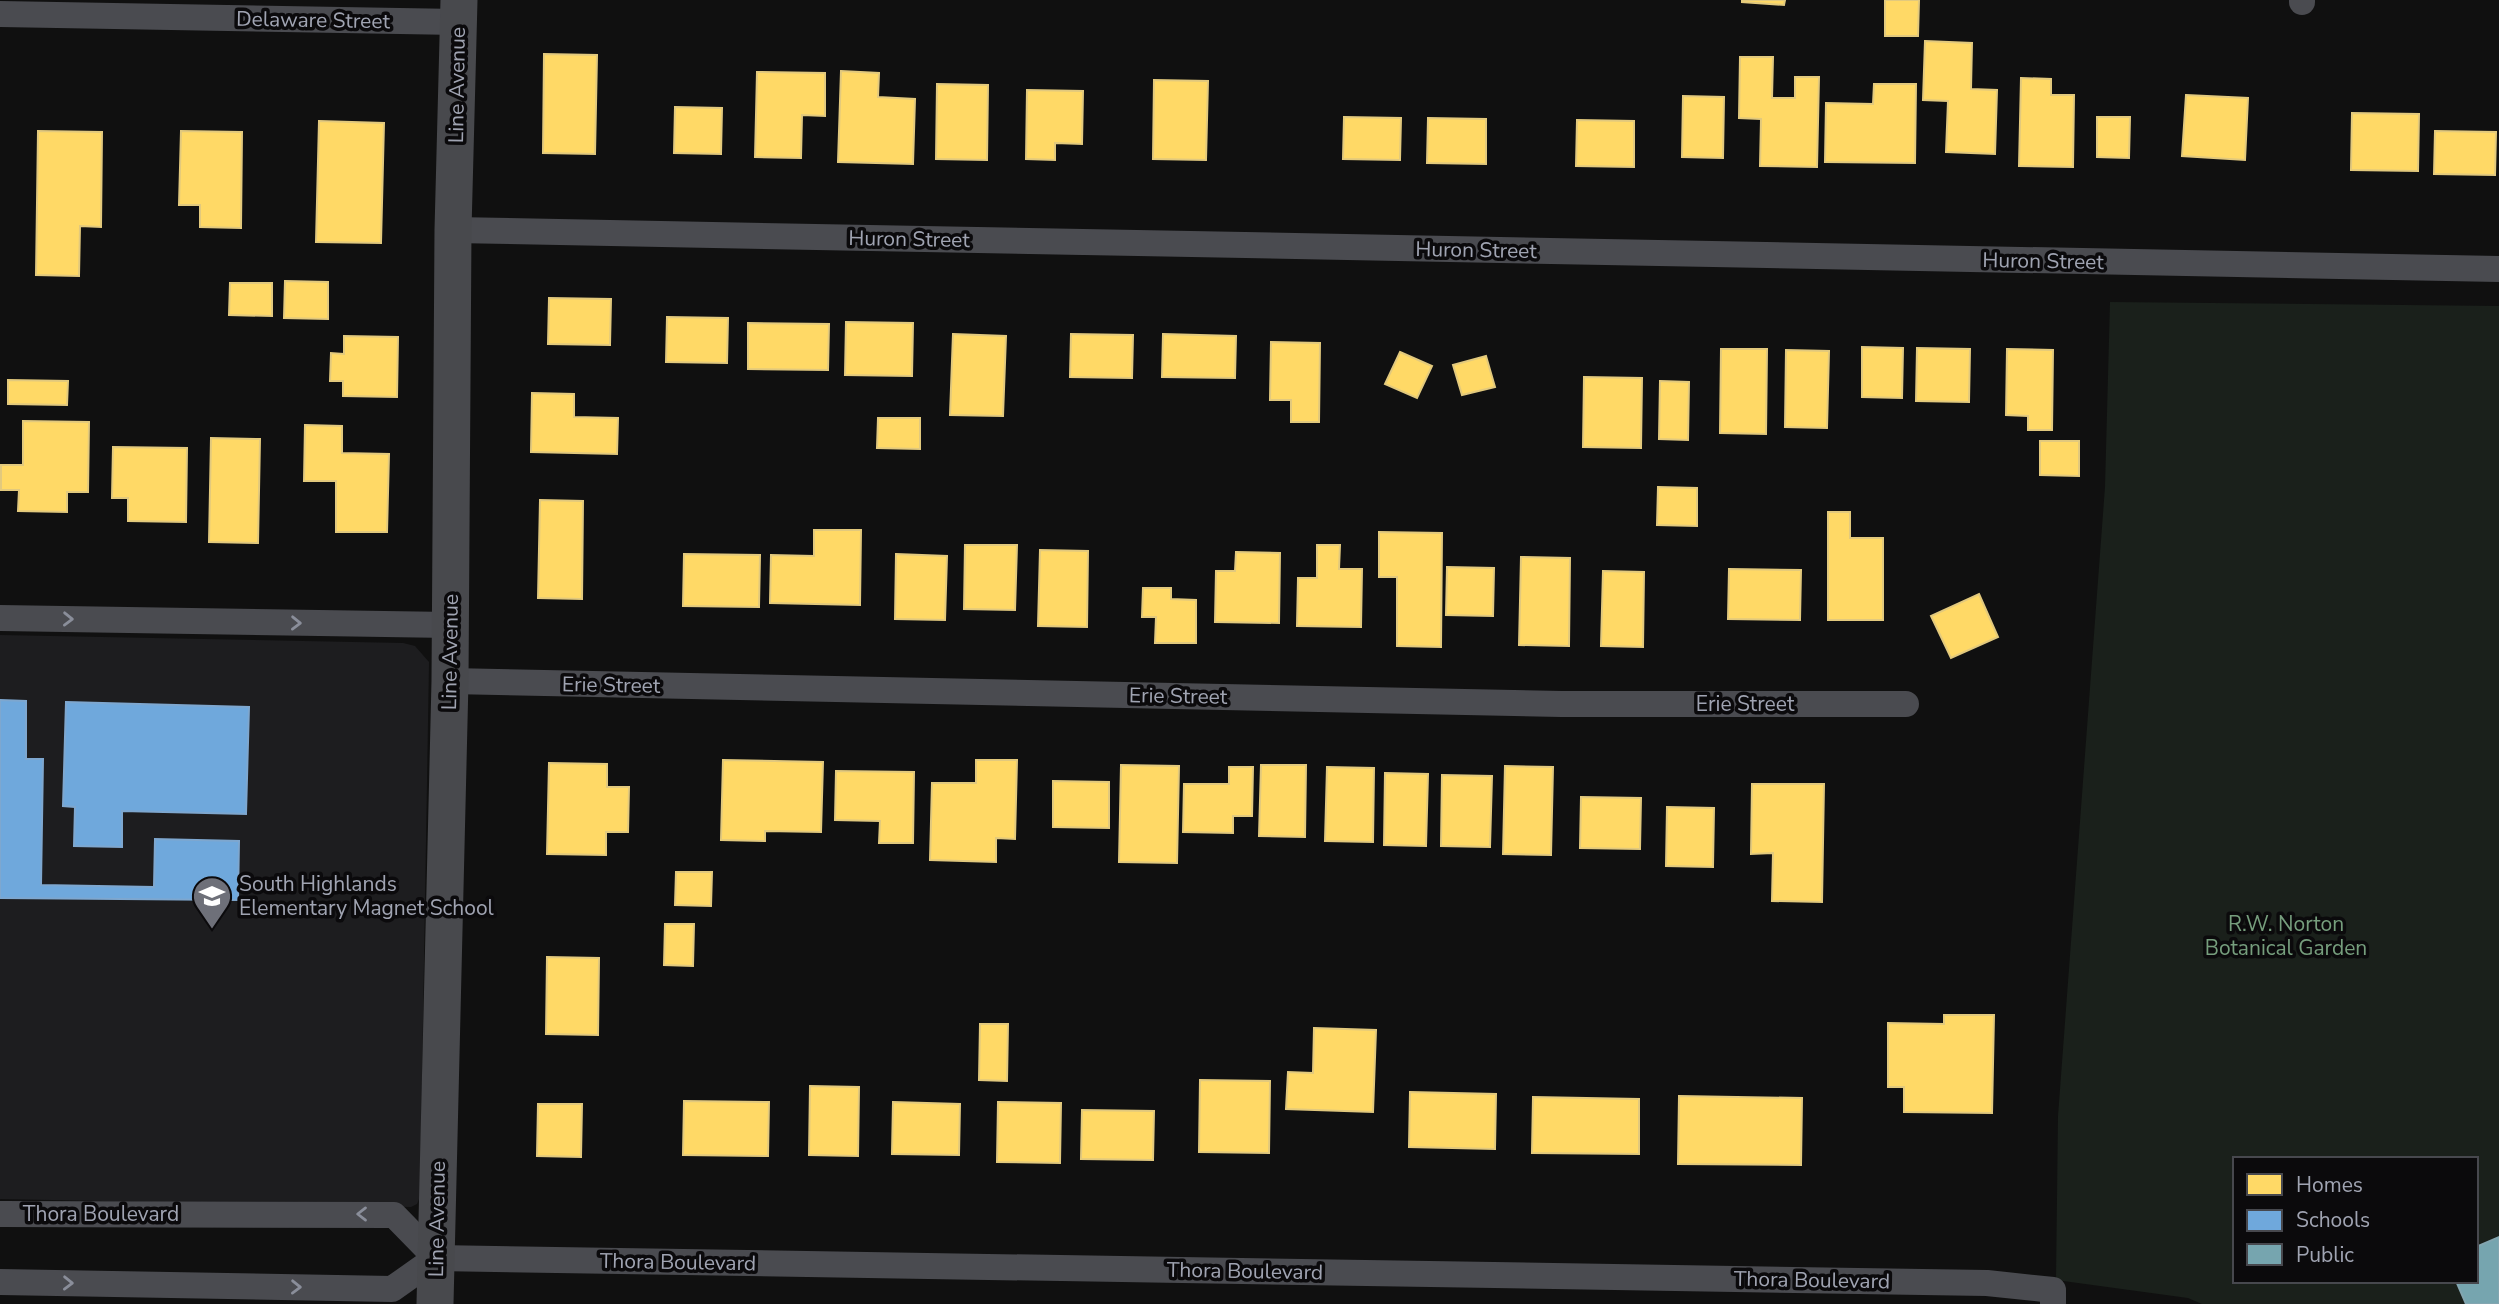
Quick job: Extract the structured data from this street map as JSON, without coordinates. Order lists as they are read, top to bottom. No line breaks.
{"streets":{"main road":["Line Avenue"],"street":["Delaware Street","Huron Street","Erie Street","Thora Boulevard"]},"crossings":[["Delaware Street","Line Avenue"],["Line Avenue","Huron Street"],["Line Avenue","Erie Street"],["Line Avenue","Thora Boulevard"]],"parks":["R.W. Norton Botanical Garden"],"places":{"school or university":["South Highlands Elementary Magnet School"]},"legend":["Homes","Schools","Public"]}
